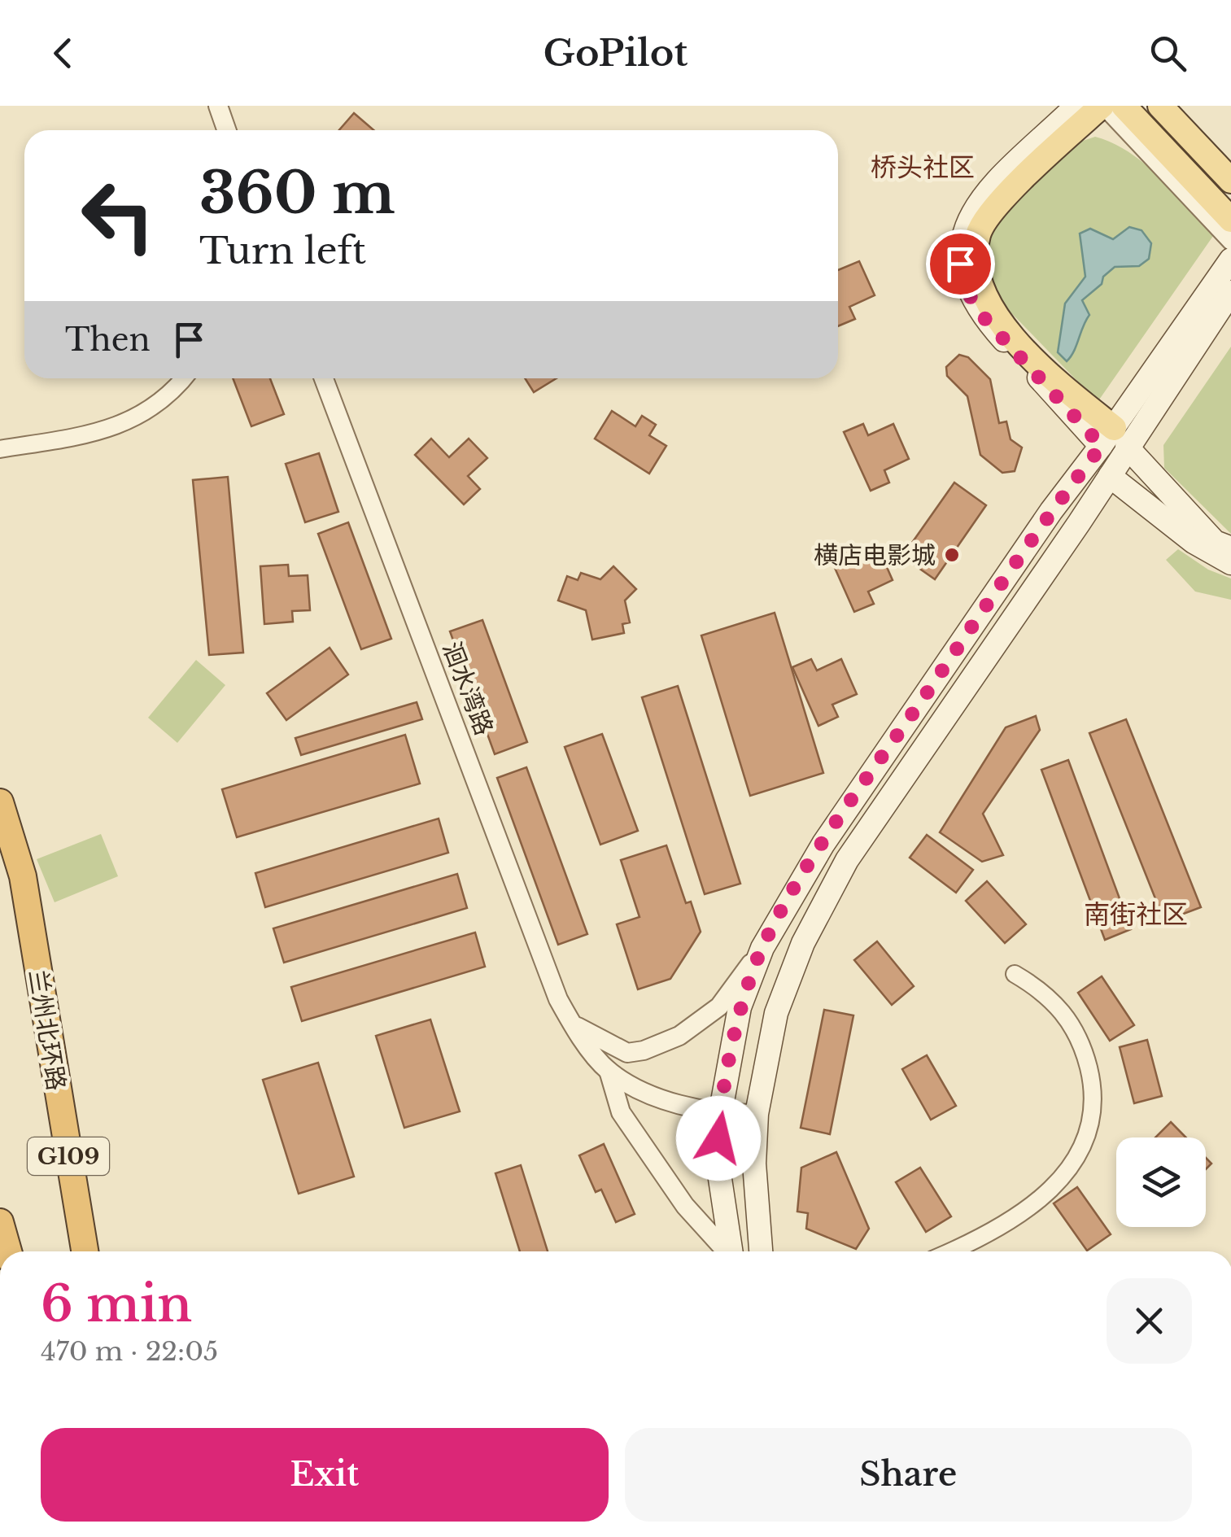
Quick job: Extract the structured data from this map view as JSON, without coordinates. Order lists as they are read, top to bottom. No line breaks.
{"streets":{"highway":["兰州北环路","G109"],"street":["洄水湾路"]},"districts":["桥头社区","南街社区"],"places":["横店电影城"],"page":{"header":"GoPilot","turn":["360 m","Turn left"],"then":"Then","heading":["6 min","470 m · 22:05"],"buttons":["Exit","Share"]}}
